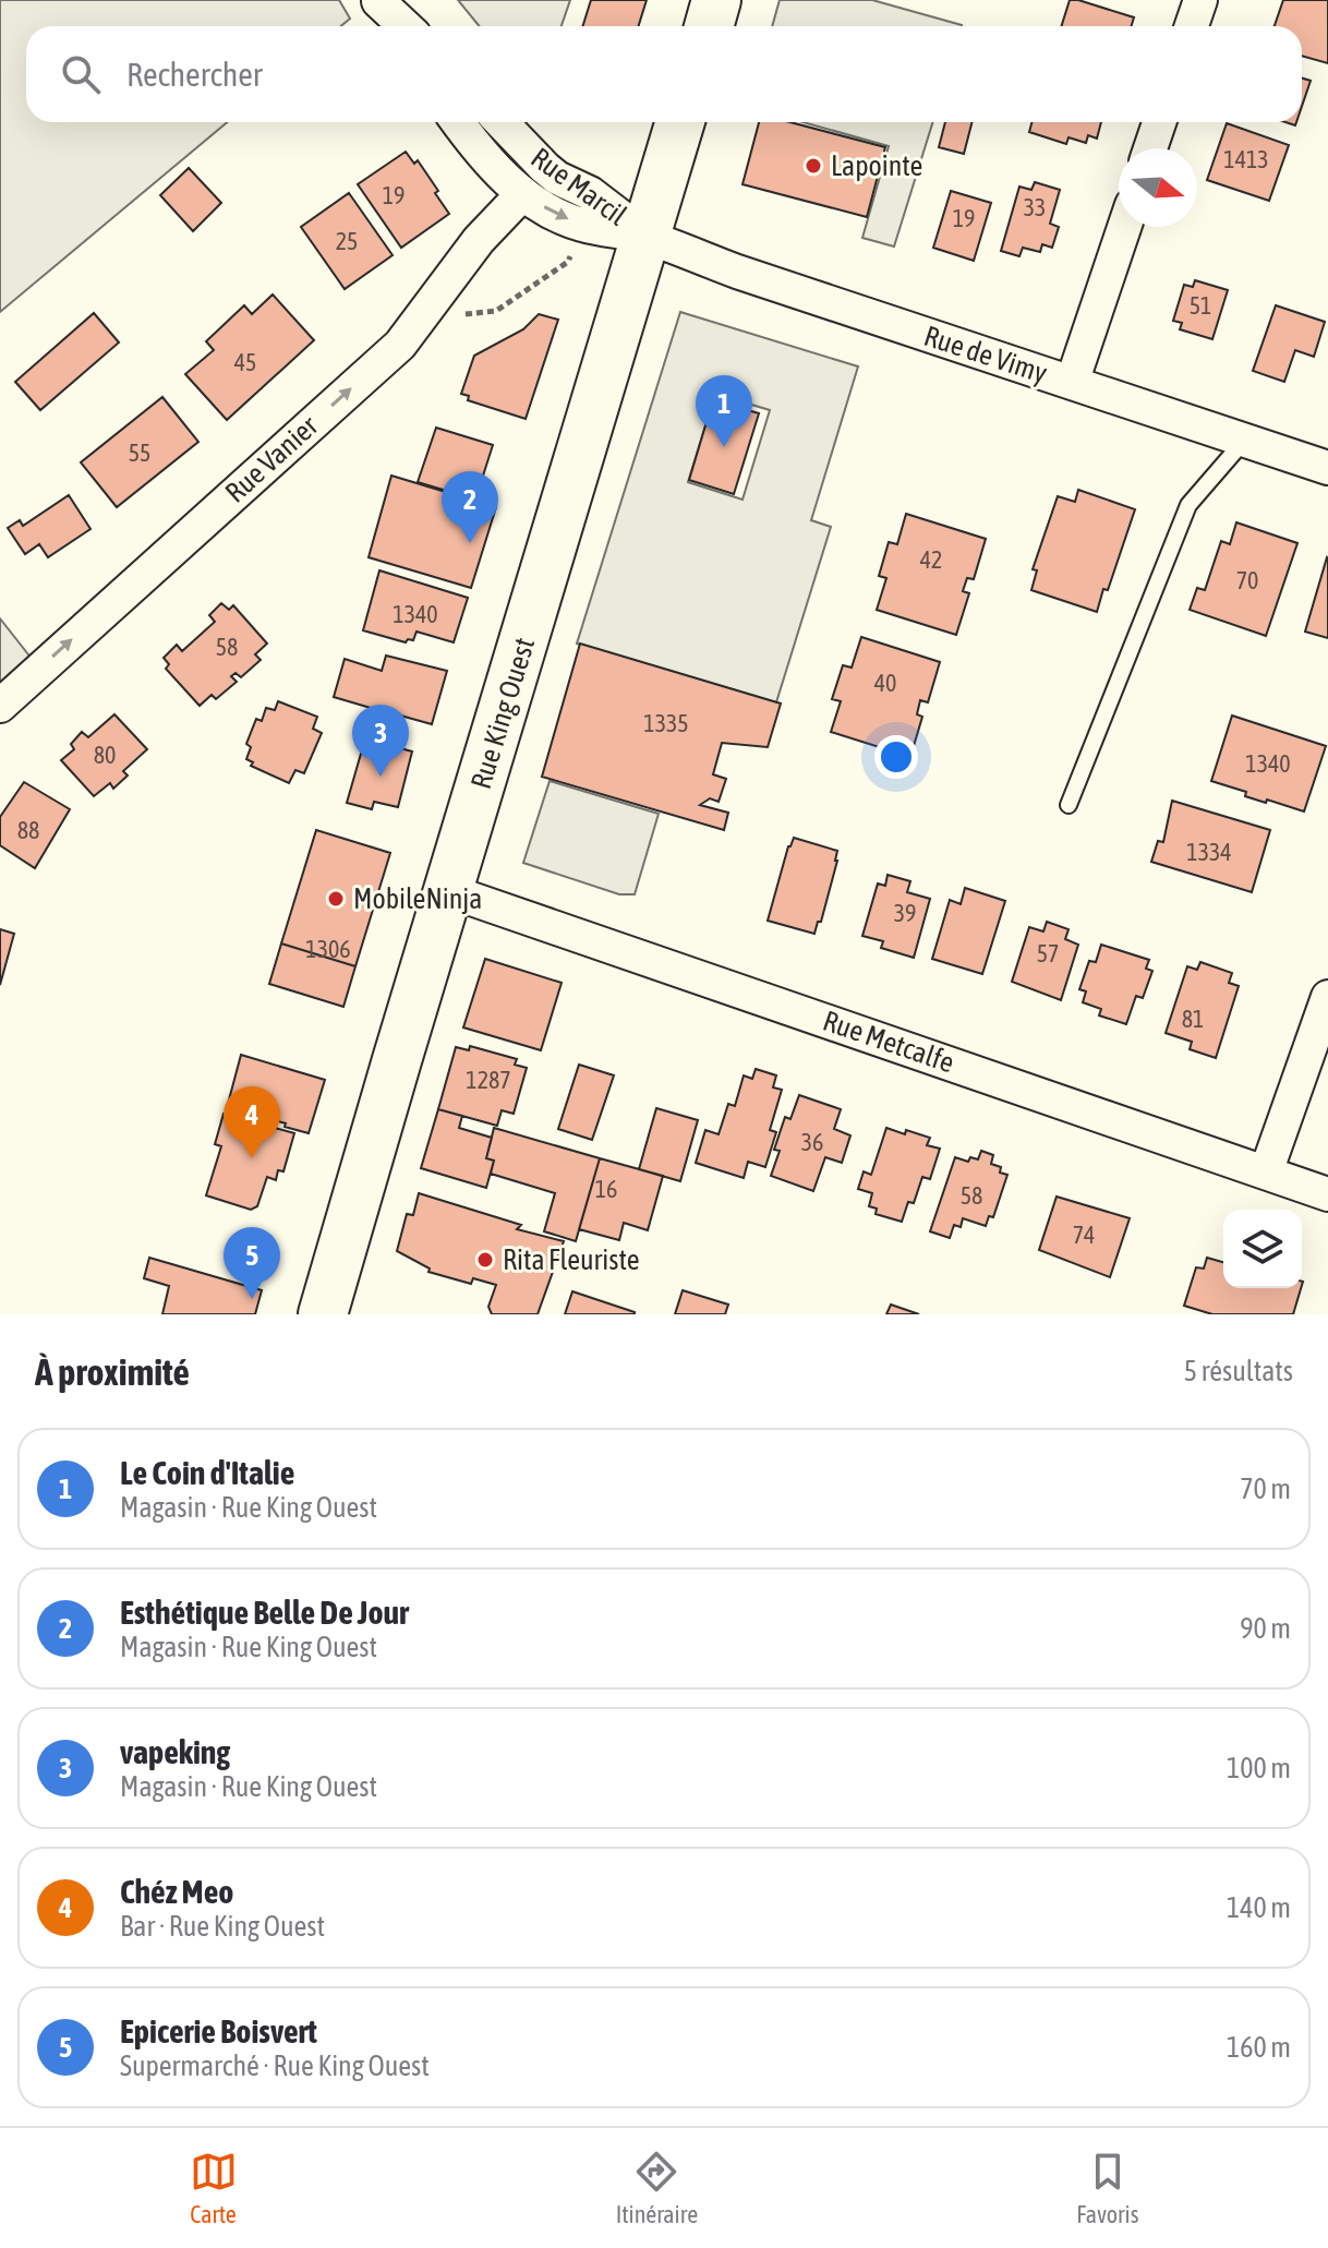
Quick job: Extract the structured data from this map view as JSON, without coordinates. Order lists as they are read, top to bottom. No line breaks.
{"streets":{"main road":["Rue King Ouest"],"street":["Rue Marcil","Rue de Vimy","Rue Vanier","Rue Metcalfe"]},"crossings":[["Rue Marcil","Rue de Vimy"],["Rue Marcil","Rue Vanier"],["Rue Marcil","Rue King Ouest"],["Rue de Vimy","Rue King Ouest"],["Rue King Ouest","Rue Metcalfe"]],"one_way":["Rue Vanier"],"places":["Lapointe","MobileNinja","Rita Fleuriste"],"house_numbers":["1413","19","33","19","25","51","45","55","42","70","1340","58","40","1335","80","1340","88","1334","39","1306","57","81","1287","36","16","58","74"],"north":"right","page":{"search":"Rechercher","pins":["1","2","3","4","5"],"heading":["À proximité","5 résultats"],"list":[{"mark":"1","name":"Le Coin d'Italie","note":"Magasin · Rue King Ouest","value":"70 m"},{"mark":"2","name":"Esthétique Belle De Jour","note":"Magasin · Rue King Ouest","value":"90 m"},{"mark":"3","name":"vapeking","note":"Magasin · Rue King Ouest","value":"100 m"},{"mark":"4","name":"Chéz Meo","note":"Bar · Rue King Ouest","value":"140 m"},{"mark":"5","name":"Epicerie Boisvert","note":"Supermarché · Rue King Ouest","value":"160 m"}],"nav":["Carte","Itinéraire","Favoris"]}}
